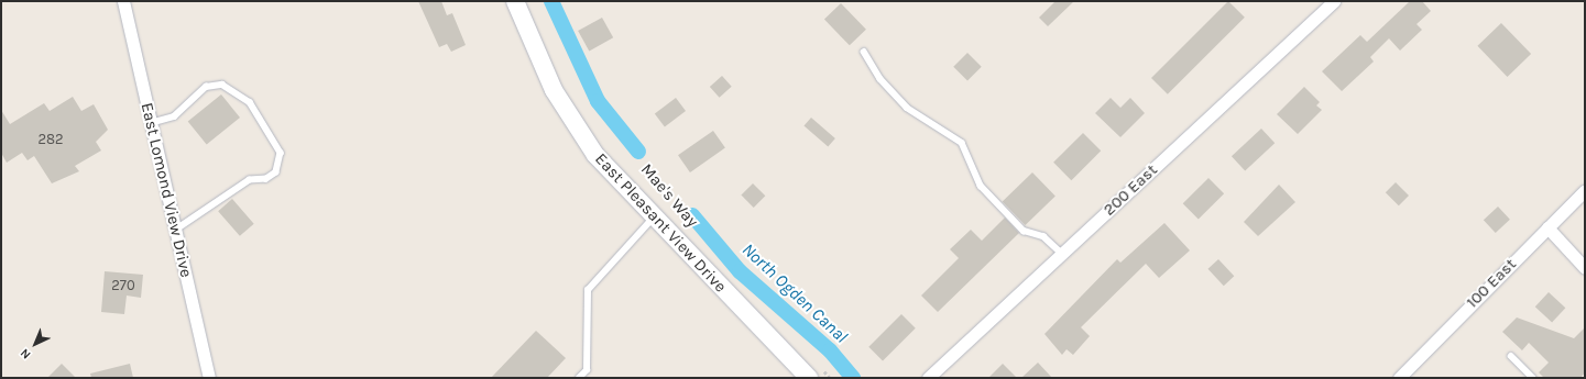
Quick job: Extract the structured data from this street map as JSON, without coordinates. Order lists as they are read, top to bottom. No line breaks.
{"streets":{"street":["East Lomond View Drive","200 East","East Pleasant View Drive","100 East"]},"water":["North Ogden Canal"],"house_numbers":["282","270"],"north":"bottom left"}
